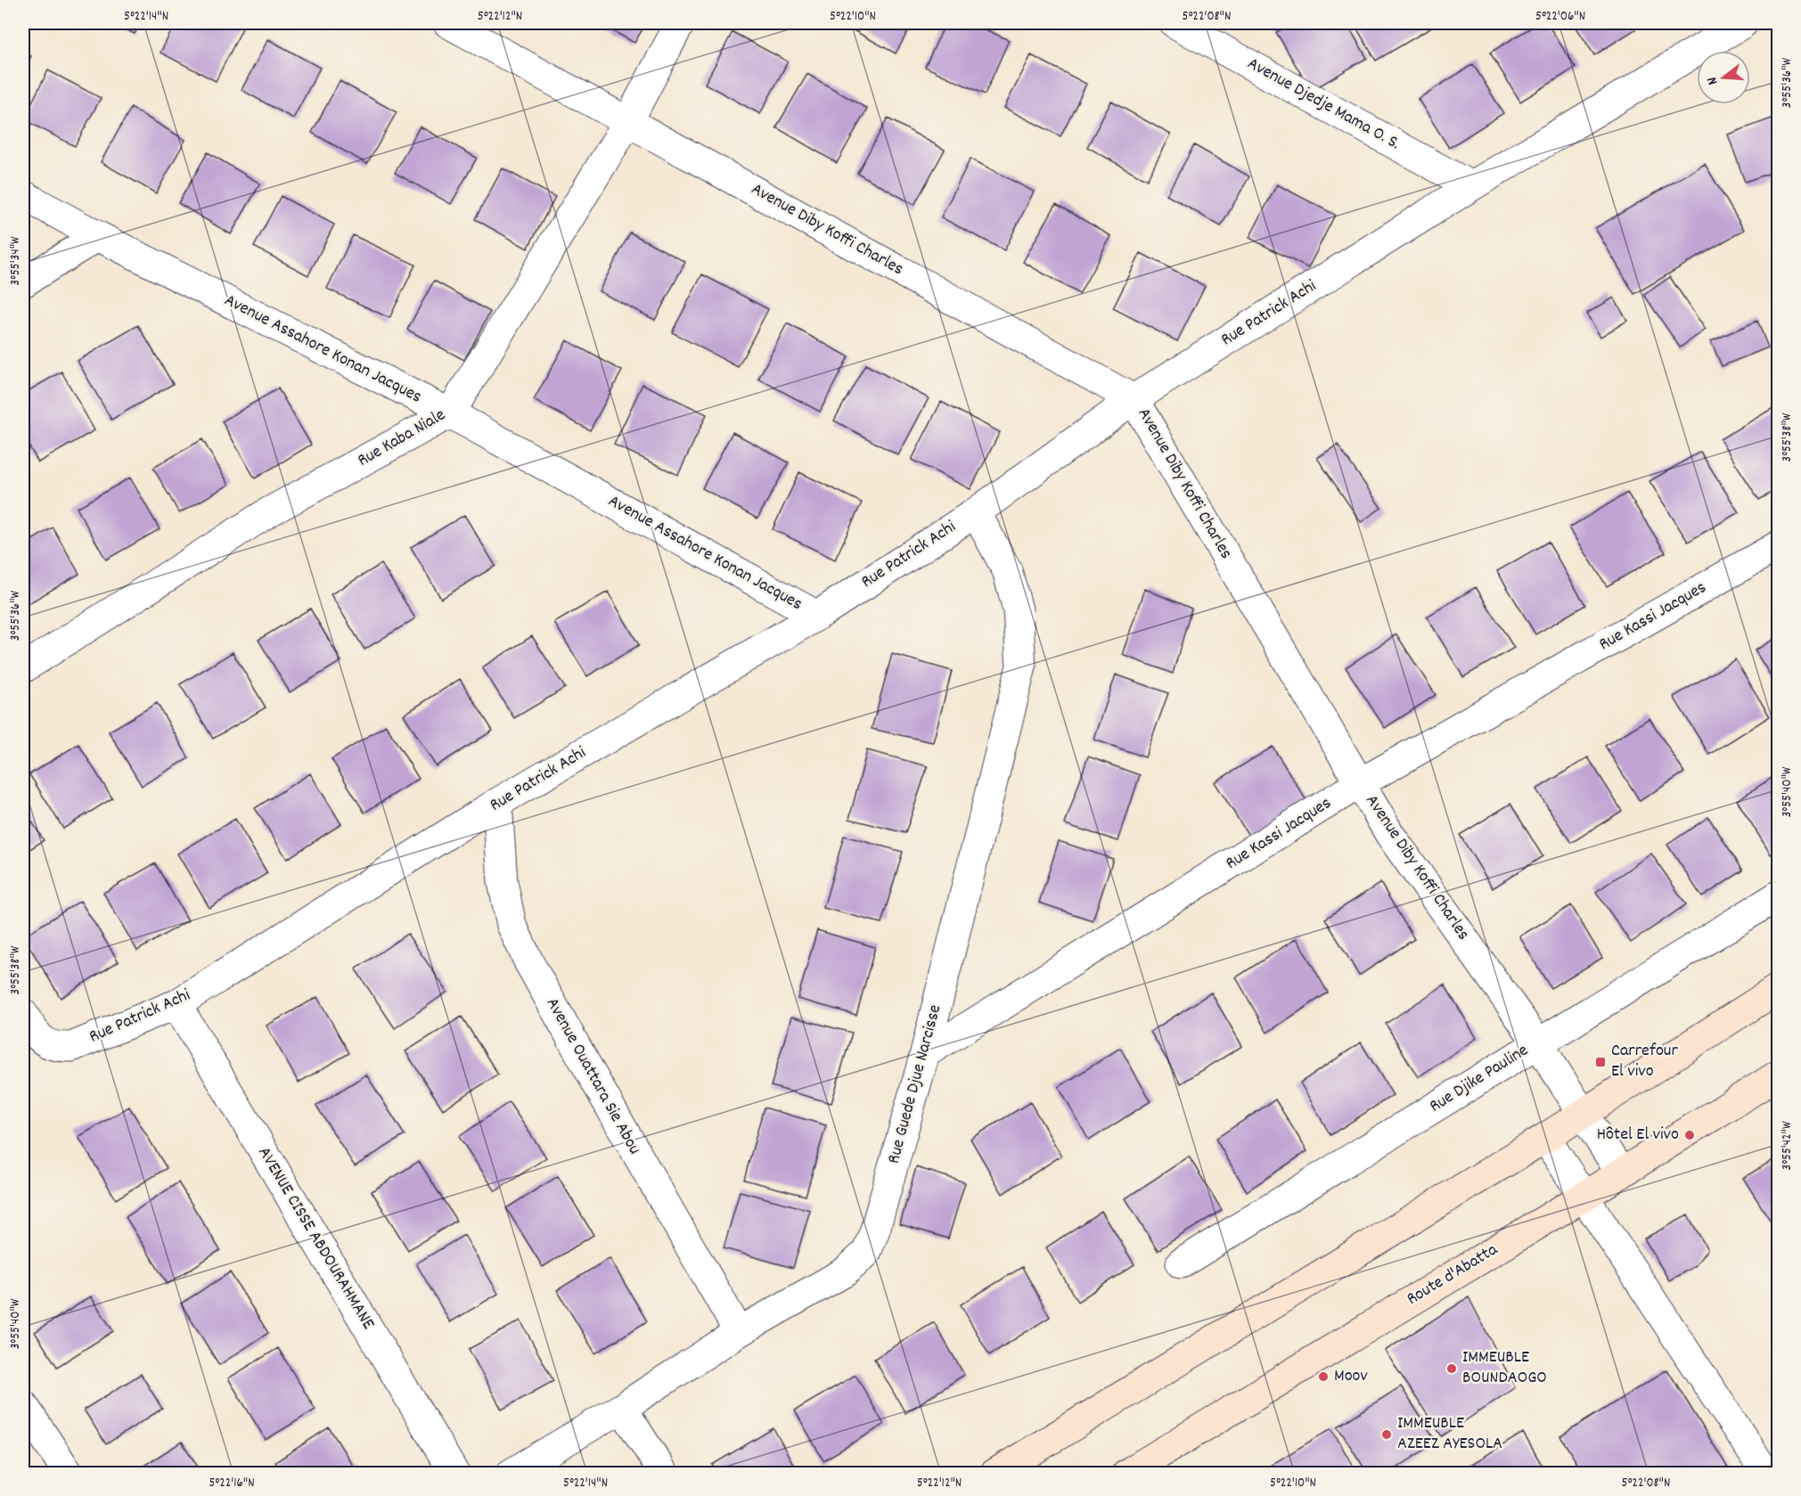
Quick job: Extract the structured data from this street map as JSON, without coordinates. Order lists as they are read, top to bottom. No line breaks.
{"streets":{"street":["Avenue Djedje Mama O. S.","Avenue Diby Koffi Charles","Rue Patrick Achi","Avenue Assahore Konan Jacques","Rue Kaba Niale","Rue Kassi Jacques","Avenue Ouattara Sie Abou","Rue Djike Pauline","Rue Guede Djue Narcisse","AVENUE CISSE ABDOURAHMANE","Route d'Abatta"]},"crossings":[["Avenue Djedje Mama O. S.","Rue Patrick Achi"],["Avenue Diby Koffi Charles","Rue Patrick Achi"],["Avenue Diby Koffi Charles","Rue Kaba Niale"],["Avenue Diby Koffi Charles","Rue Kassi Jacques"],["Avenue Diby Koffi Charles","Rue Djike Pauline"],["Avenue Diby Koffi Charles","Route d'Abatta"],["Rue Patrick Achi","Avenue Assahore Konan Jacques"],["Rue Patrick Achi","Avenue Ouattara Sie Abou"],["Rue Patrick Achi","Rue Guede Djue Narcisse"],["Rue Patrick Achi","AVENUE CISSE ABDOURAHMANE"],["Avenue Assahore Konan Jacques","Rue Kaba Niale"],["Rue Kassi Jacques","Rue Guede Djue Narcisse"],["Avenue Ouattara Sie Abou","Rue Guede Djue Narcisse"]],"places":{"transit":["Carrefour El vivo"],"other":["Hôtel El vivo","IMMEUBLE BOUNDAOGO","Moov","IMMEUBLE AZEEZ AYESOLA"]},"north":"left","coordinates":["5°22'14\"N","5°22'12\"N","5°22'10\"N","5°22'08\"N","5°22'06\"N","3°55'36\"W","3°55'34\"W","3°55'38\"W","3°55'40\"W","3°55'42\"W","5°22'16\"N"]}
